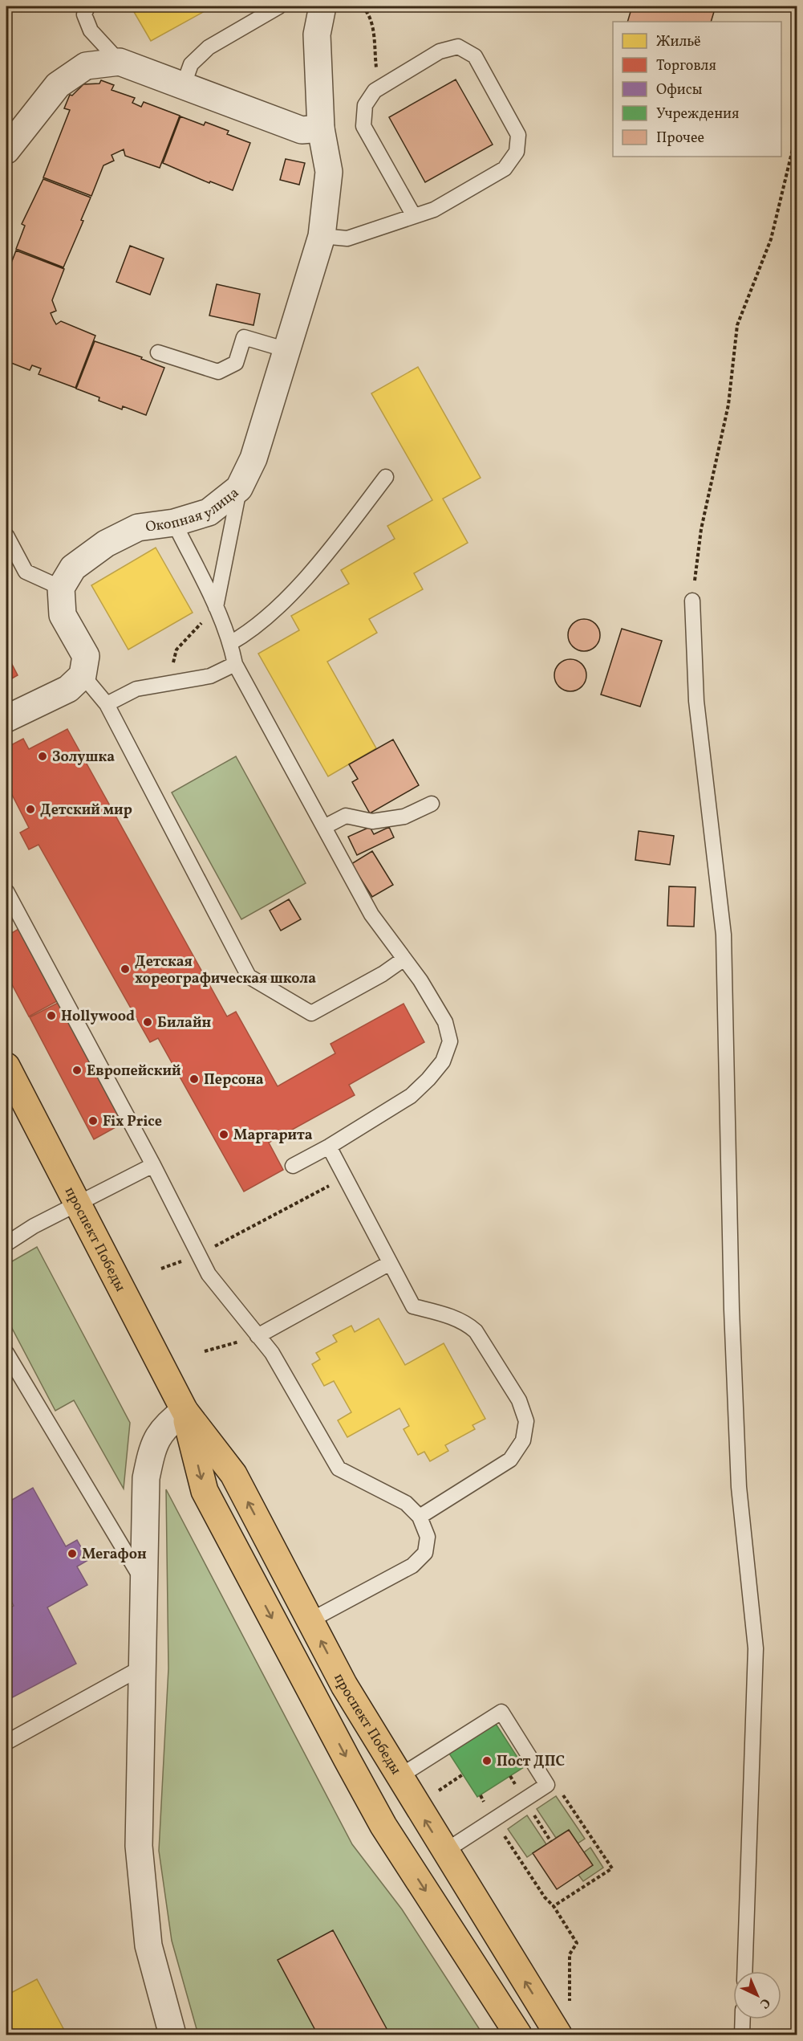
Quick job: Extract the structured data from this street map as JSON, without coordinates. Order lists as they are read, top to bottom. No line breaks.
{"streets":{"main road":["проспект Победы"],"street":["Окопная улица"]},"places":["Золушка","Детский мир","Детская хореографическая школа","Hollywood","Билайн","Европейский","Персона","Fix Price","Маргарита","Мегафон","Пост ДПС"],"legend":["Жильё","Торговля","Офисы","Учреждения","Прочее"],"north":"bottom right"}
